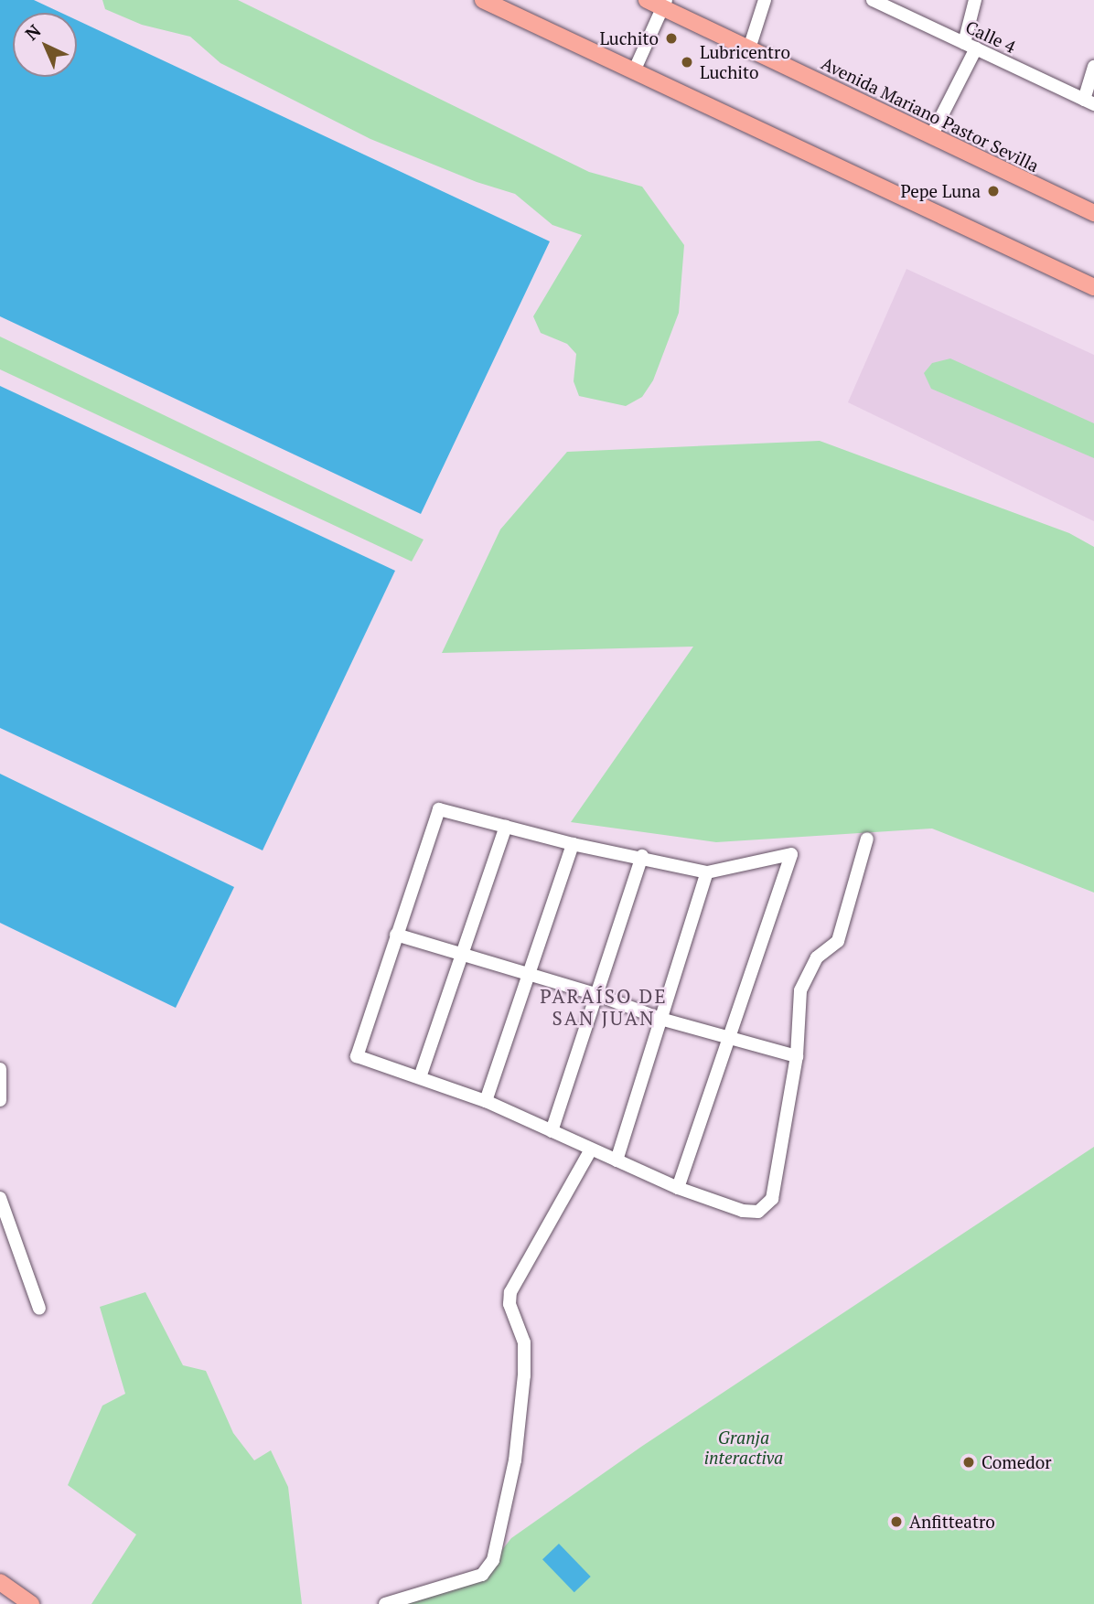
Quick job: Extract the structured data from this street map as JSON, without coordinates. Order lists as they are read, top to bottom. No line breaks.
{"streets":{"main road":["Avenida Mariano Pastor Sevilla"],"street":["Calle 4"]},"districts":["PARAÍSO DE SAN JUAN"],"parks":["Granja interactiva"],"places":["Luchito","Lubricentro Luchito","Pepe Luna","Comedor","Anfitteatro"],"north":"top left"}
